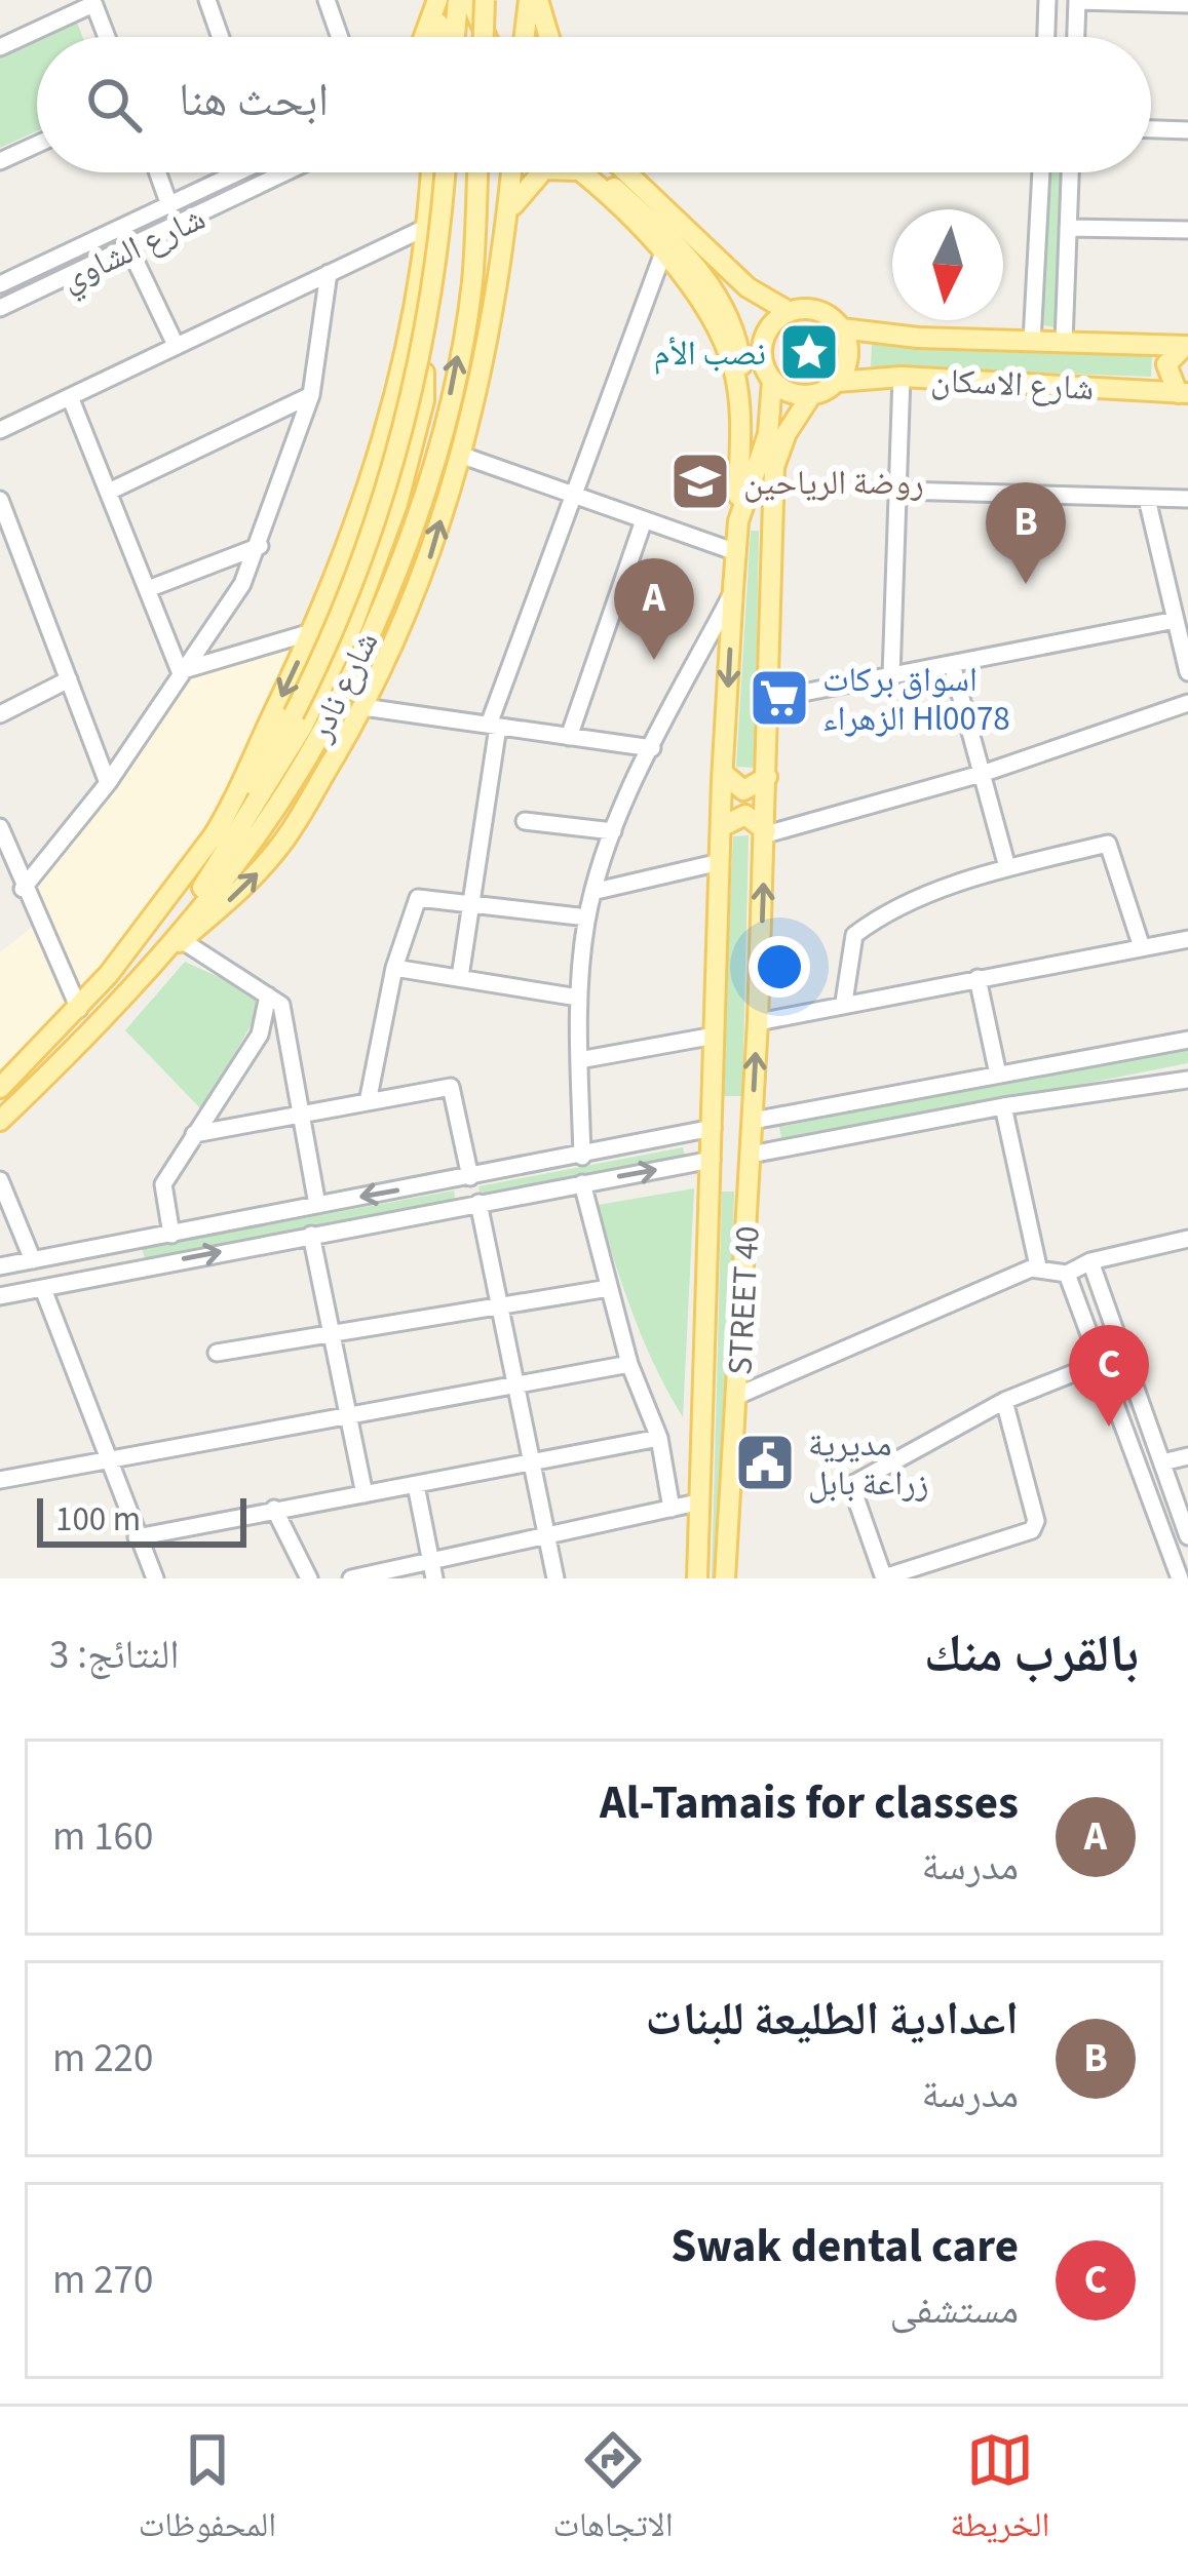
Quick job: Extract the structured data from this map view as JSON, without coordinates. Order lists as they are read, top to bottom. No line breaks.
{"streets":{"main road":["شارع الاسكان","شارع نادر","STREET 40"],"street":["شارع الشاوي"]},"crossings":[["شارع الاسكان","STREET 40"]],"places":{"place":["نصب الأم"],"school or university":["روضة الرياحين"],"supermarket":["اسواق بركات الزهراء Hl0078"],"public building":["مديرية زراعة بابل"]},"scale_bar":"100 m","north":"bottom","page":{"search":"ابحث هنا","pins":["B","A","C"],"scale":"100 m","heading":["بالقرب منك","النتائج: 3"],"list":[{"mark":"A","name":"Al-Tamais for classes","note":"مدرسة","value":"160 m"},{"mark":"B","name":"اعدادية الطليعة للبنات","note":"مدرسة","value":"220 m"},{"mark":"C","name":"Swak dental care","note":"مستشفى","value":"270 m"}],"nav":["الخريطة","الاتجاهات","المحفوظات"]}}
